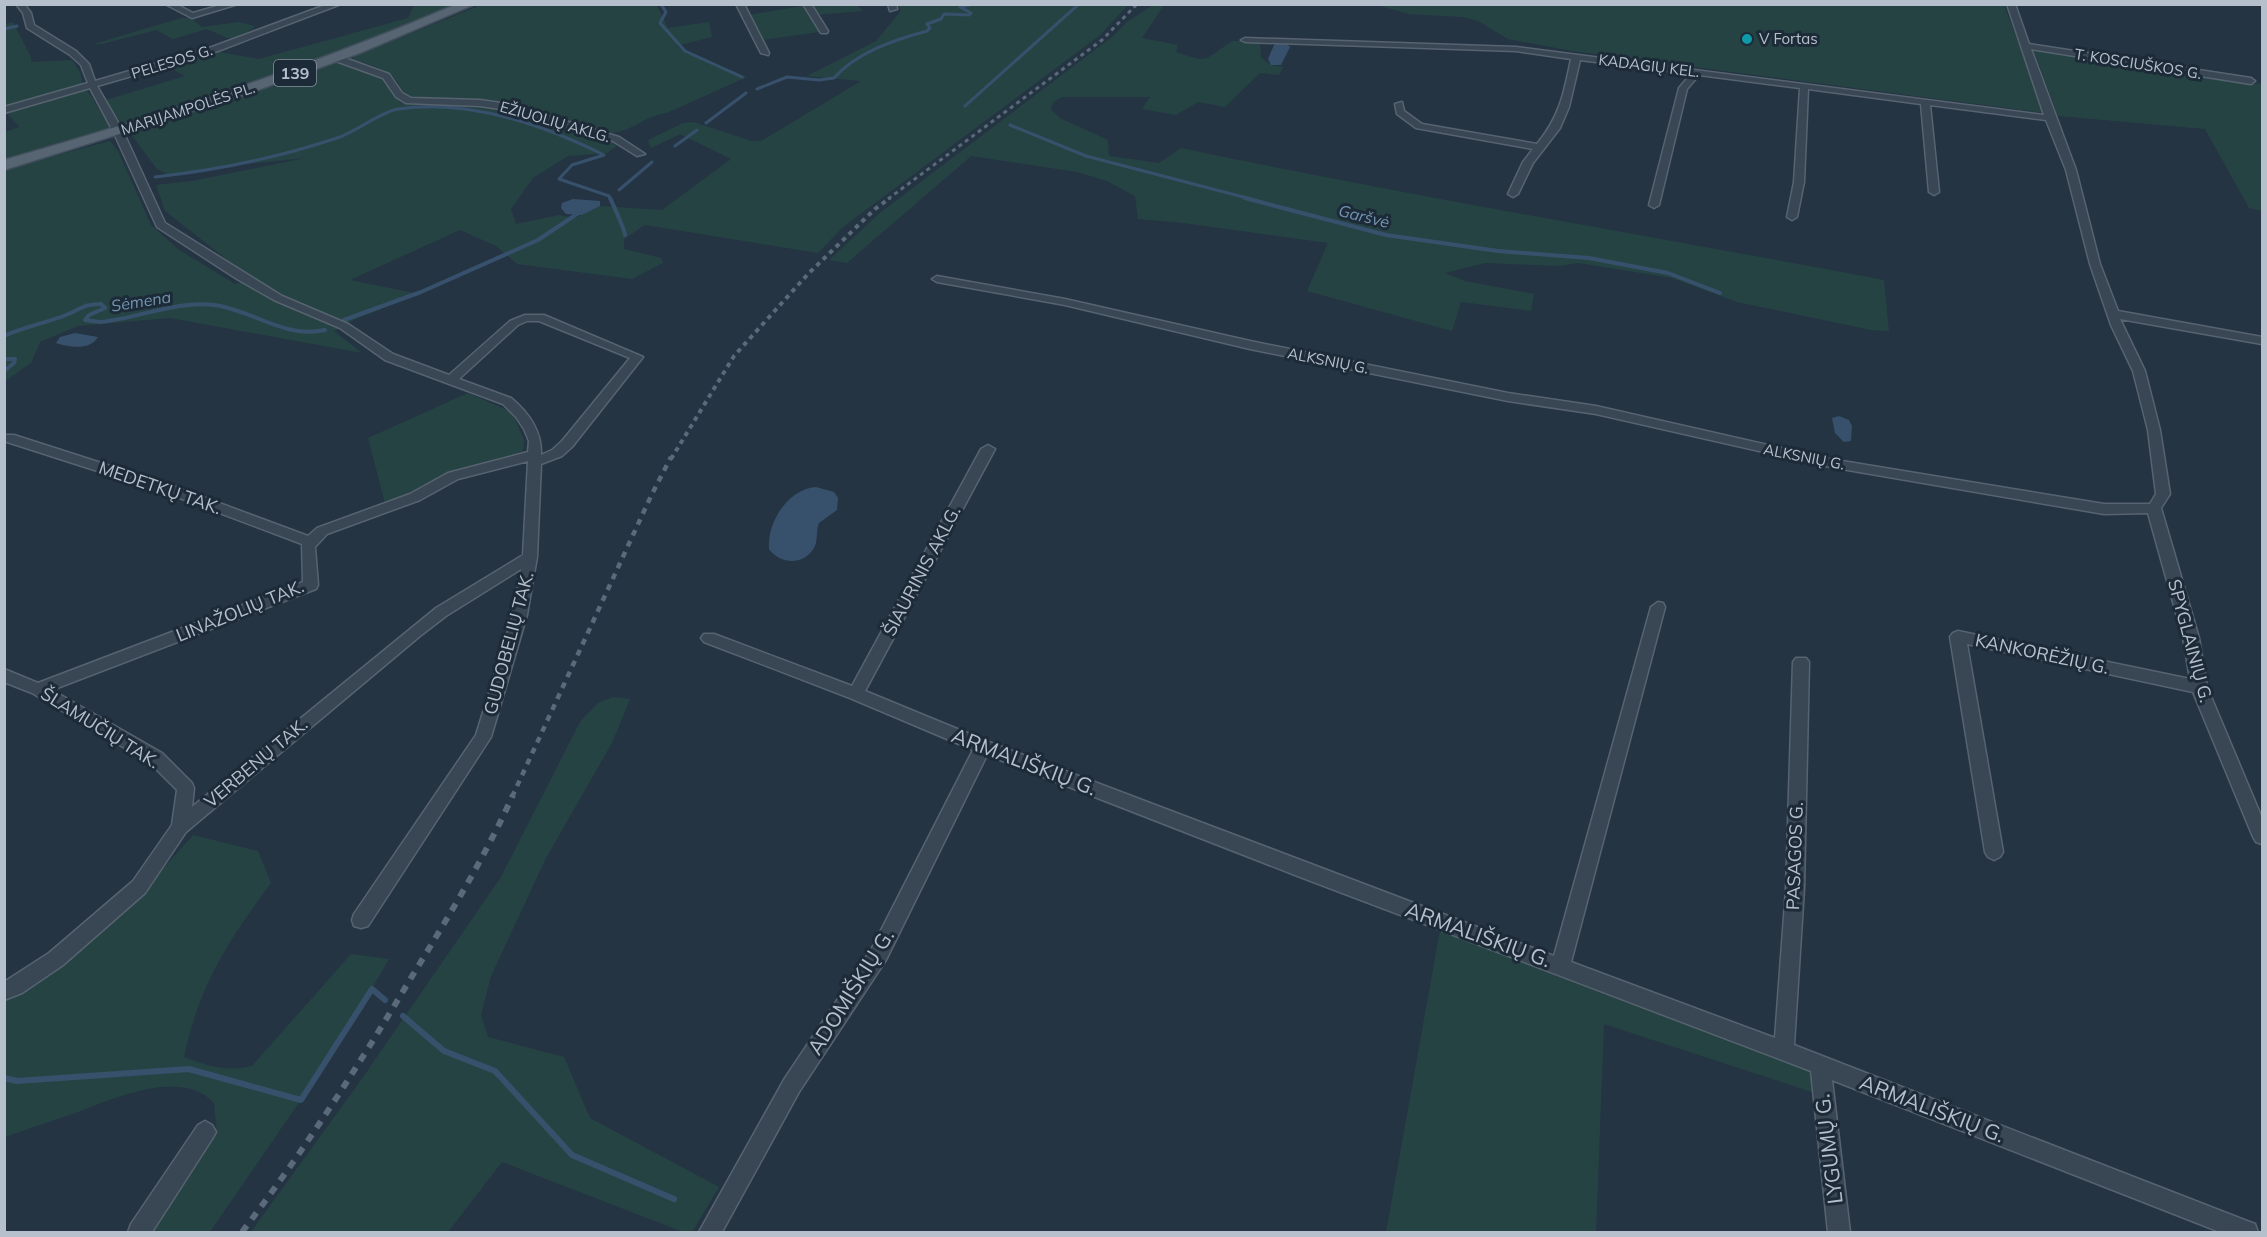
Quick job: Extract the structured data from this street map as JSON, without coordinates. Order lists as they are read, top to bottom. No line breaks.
{"streets":{"main road":["139","MARIJAMPOLĖS PL."],"street":["PELESOS G.","T. KOSCIUŠKOS G.","KADAGIŲ KEL.","EŽIUOLIŲ AKLG.","ALKSNIŲ G.","MEDETKŲ TAK.","ŠIAURINIS AKLG.","LINAŽOLIŲ TAK.","SPYGLAINIŲ G.","GUDOBELIŲ TAK.","KANKORĖŽIŲ G.","ŠLAMUČIŲ TAK.","ARMALIŠKIŲ G.","VERBENŲ TAK.","PASAGOS G.","ADOMIŠKIŲ G.","LYGUMŲ G."]},"crossings":[["PELESOS G.","GUDOBELIŲ TAK."],["MARIJAMPOLĖS PL.","EŽIUOLIŲ AKLG."],["MARIJAMPOLĖS PL.","GUDOBELIŲ TAK."],["ALKSNIŲ G.","SPYGLAINIŲ G."],["MEDETKŲ TAK.","LINAŽOLIŲ TAK."],["ŠIAURINIS AKLG.","ARMALIŠKIŲ G."],["LINAŽOLIŲ TAK.","ŠLAMUČIŲ TAK."],["SPYGLAINIŲ G.","KANKORĖŽIŲ G."],["GUDOBELIŲ TAK.","VERBENŲ TAK."],["ŠLAMUČIŲ TAK.","VERBENŲ TAK."],["ARMALIŠKIŲ G.","PASAGOS G."],["ARMALIŠKIŲ G.","ADOMIŠKIŲ G."],["ARMALIŠKIŲ G.","LYGUMŲ G."]],"water":["Garšvė","Sėmena"],"places":["V Fortas"]}
